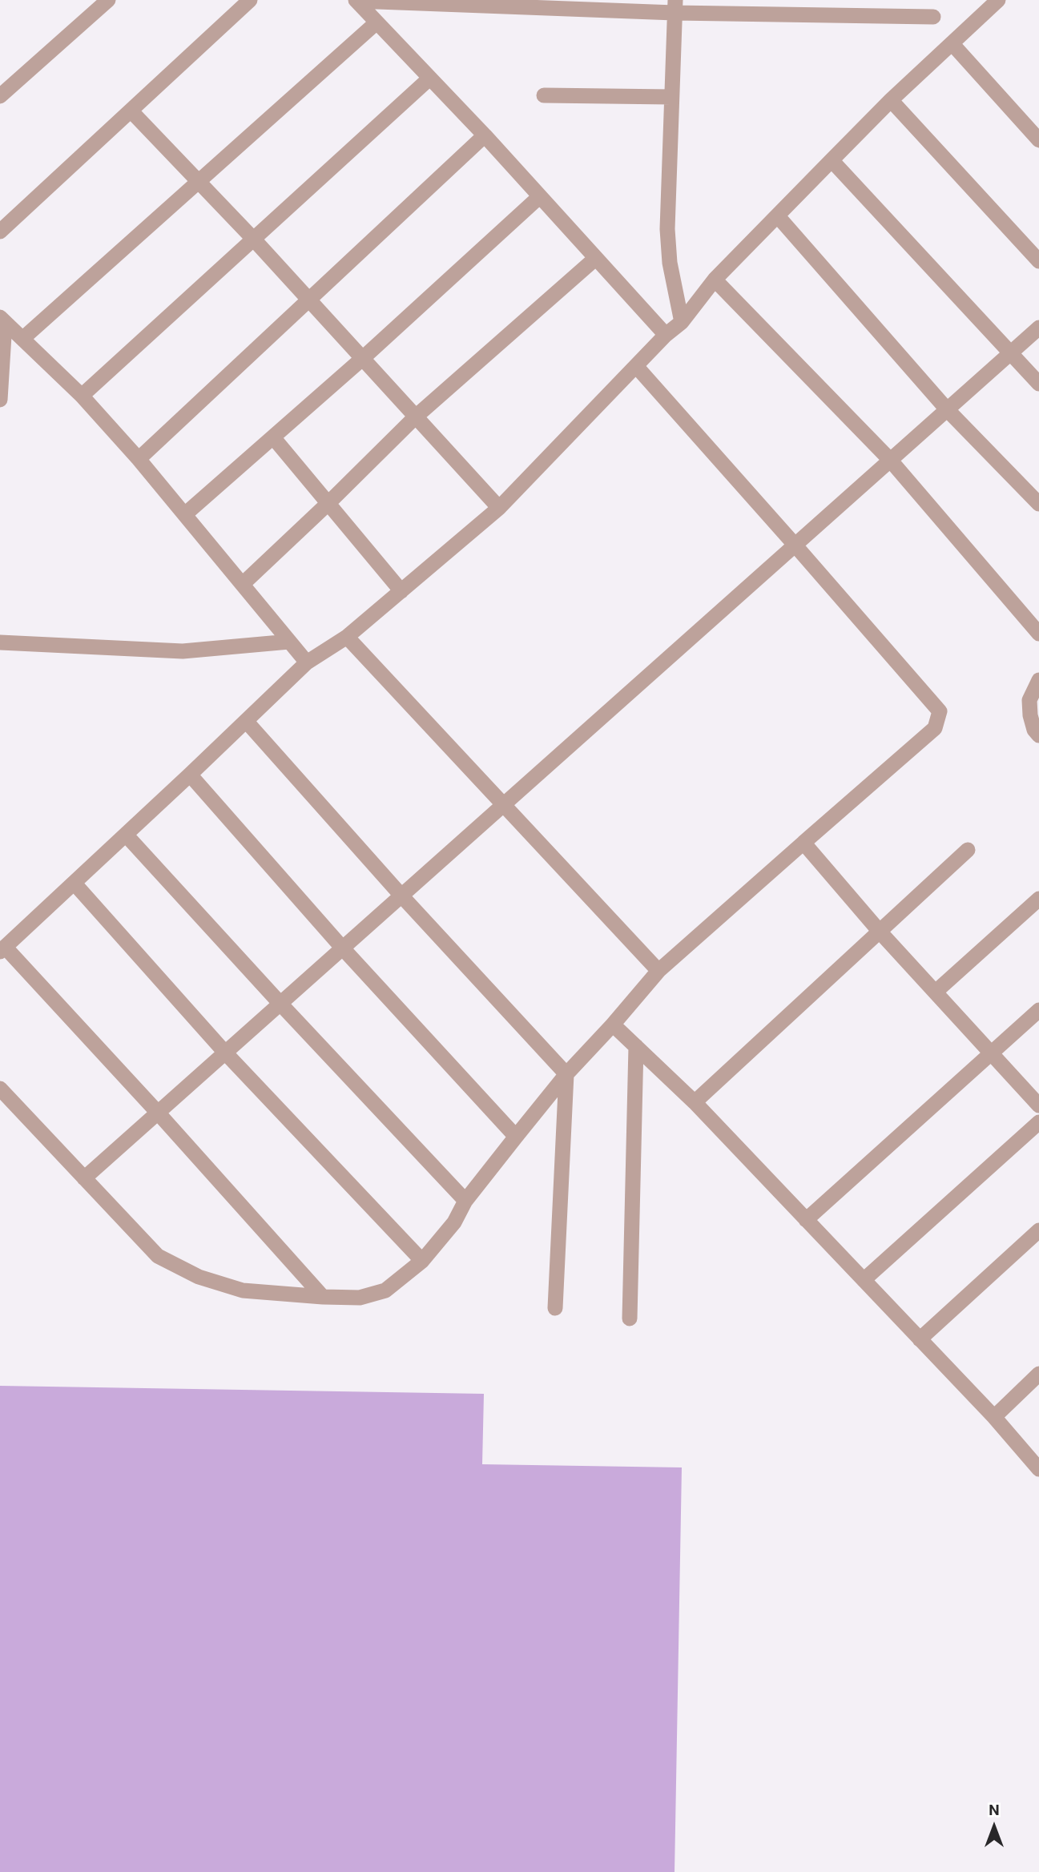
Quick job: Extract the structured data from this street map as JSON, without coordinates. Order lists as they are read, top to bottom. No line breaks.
{"north":"top"}
